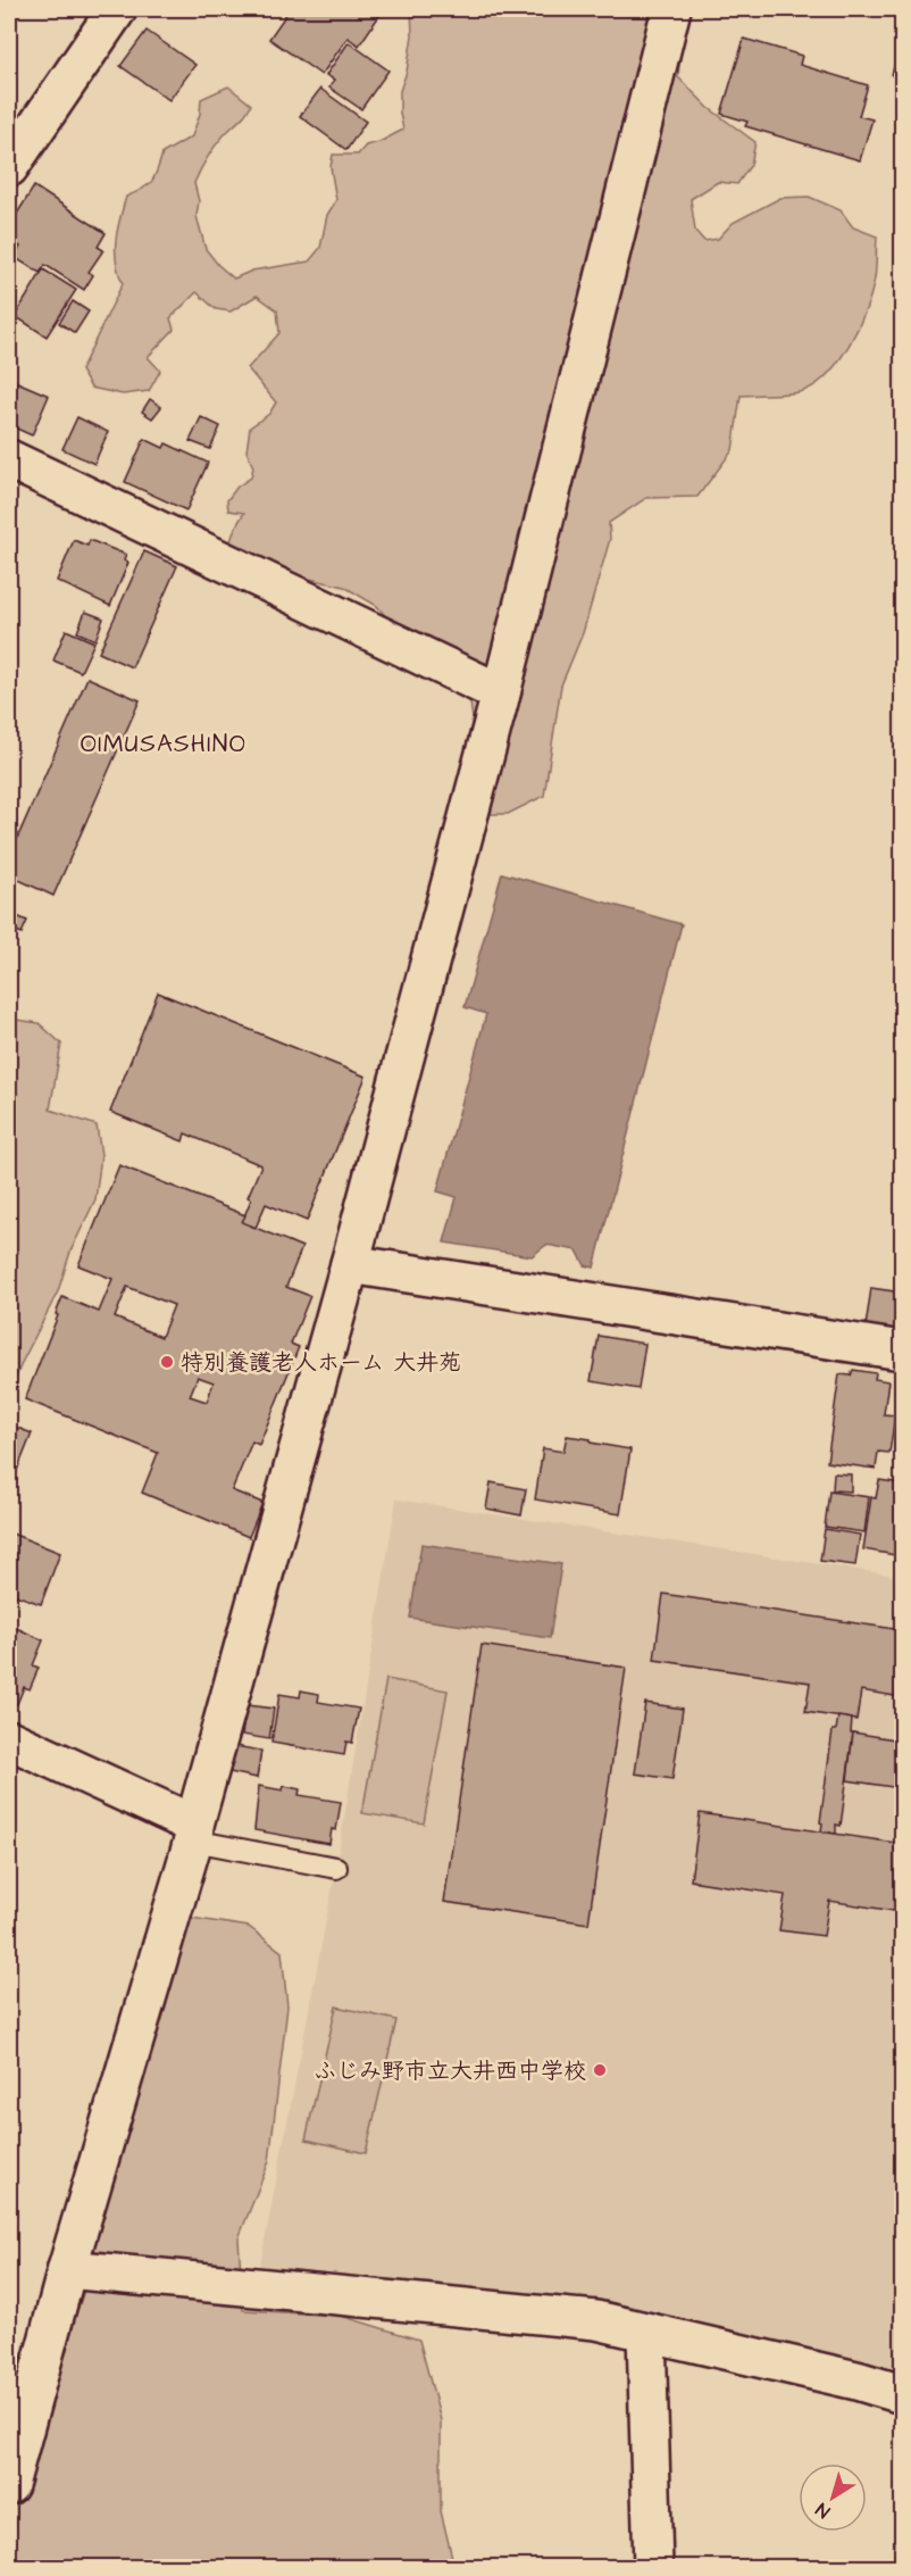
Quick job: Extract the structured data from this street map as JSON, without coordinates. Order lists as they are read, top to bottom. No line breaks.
{"districts":["OIMUSASHINO"],"places":["特別養護老人ホーム 大井苑","ふじみ野市立大井西中学校"],"north":"bottom left"}
